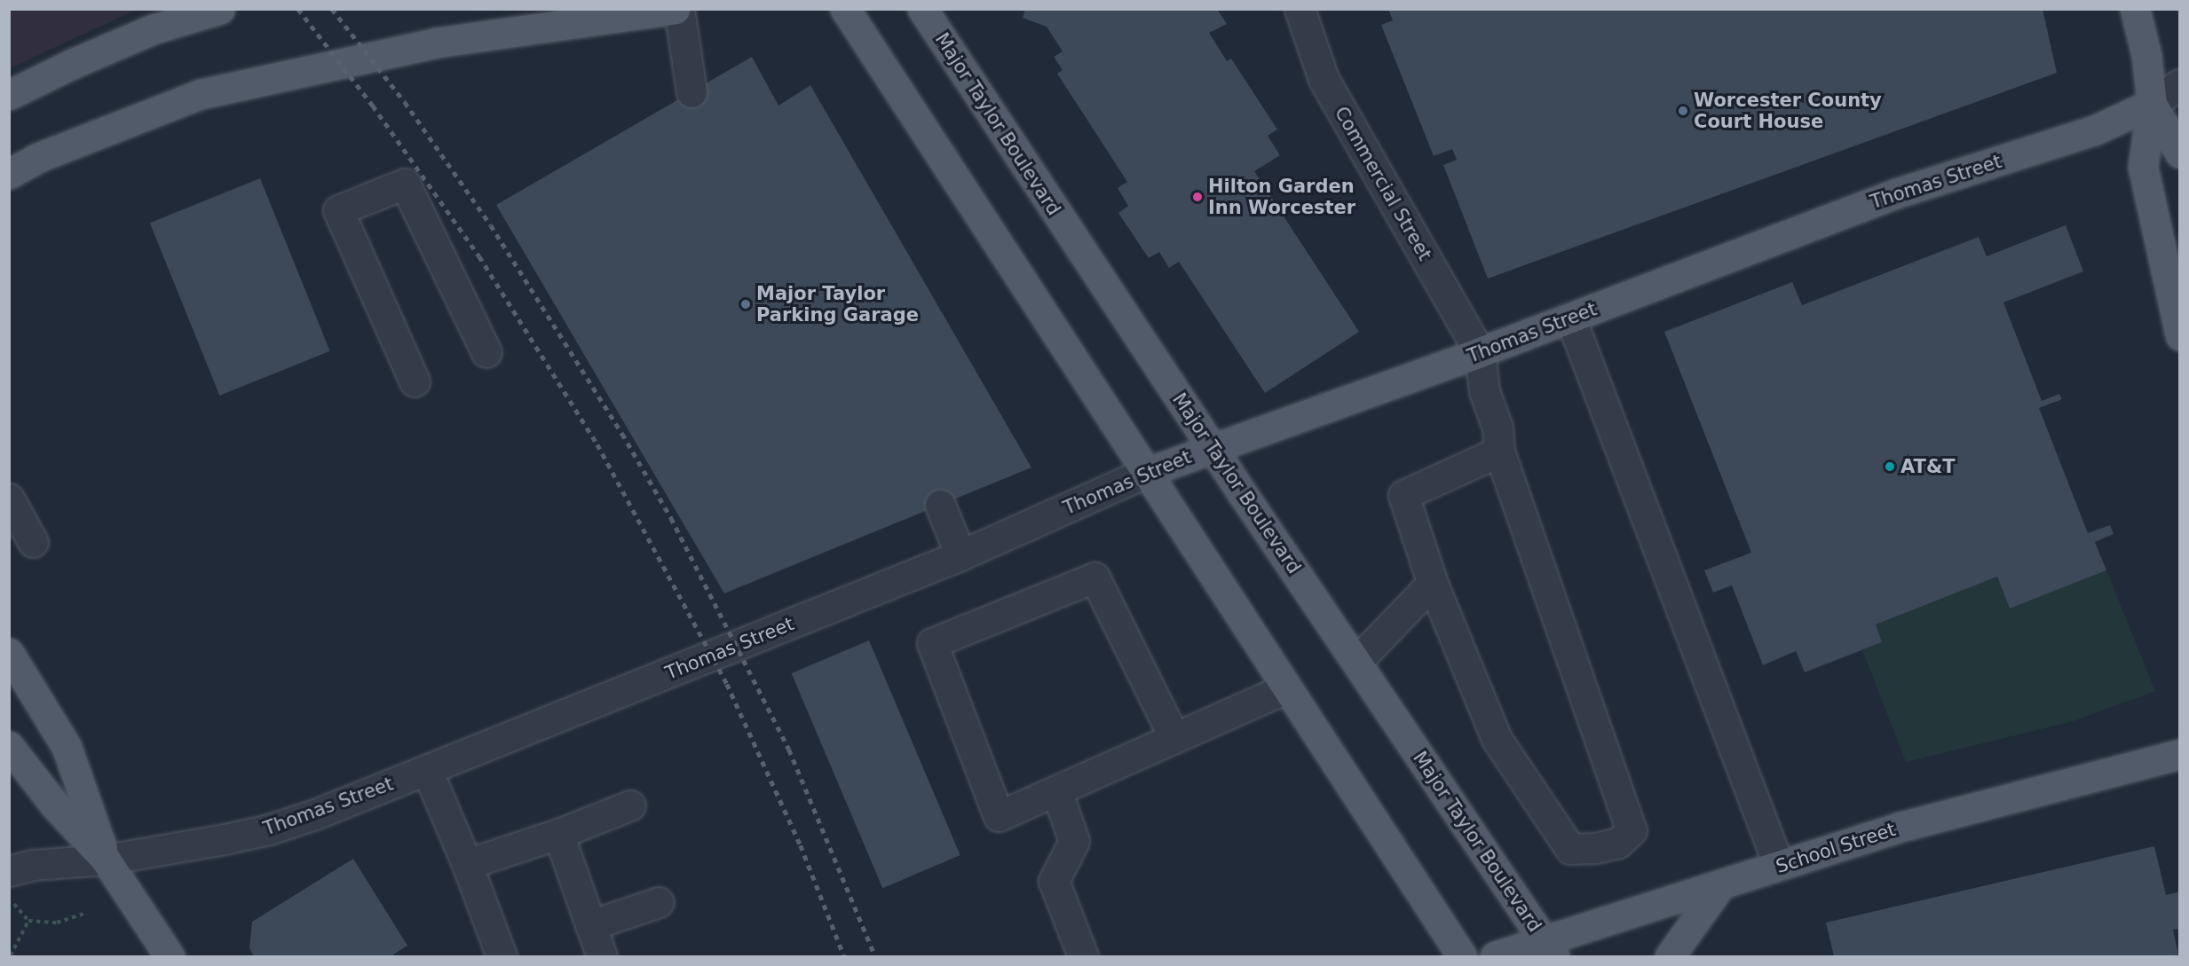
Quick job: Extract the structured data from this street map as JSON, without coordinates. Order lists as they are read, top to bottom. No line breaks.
{"streets":{"main road":["Major Taylor Boulevard","Thomas Street","School Street"],"street":["Commercial Street"]},"crossings":[["Major Taylor Boulevard","Thomas Street"],["Major Taylor Boulevard","School Street"],["Thomas Street","Commercial Street"]],"places":["Worcester County Court House","Hilton Garden Inn Worcester","Major Taylor Parking Garage","AT&T"]}
